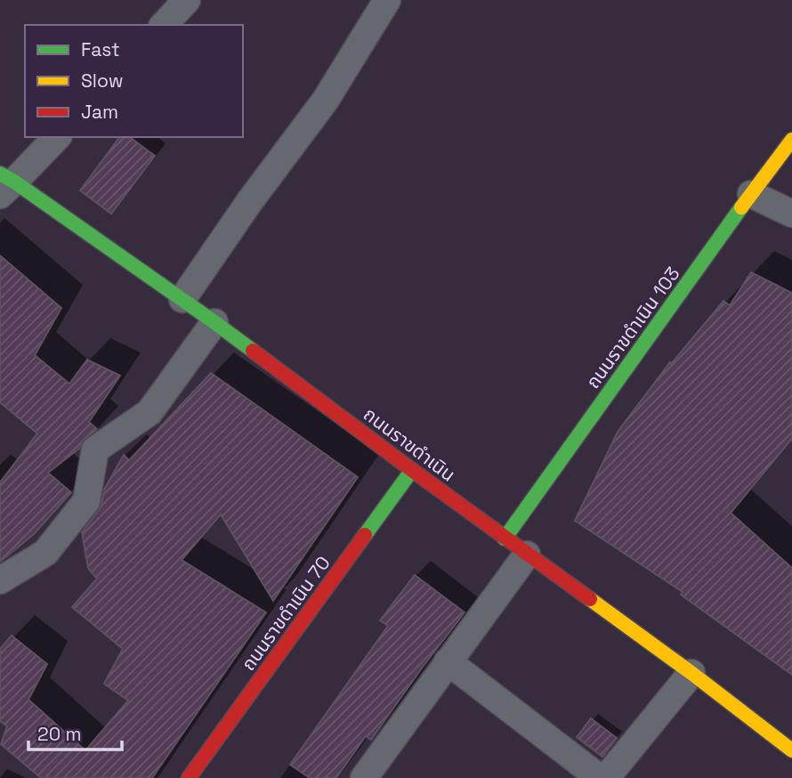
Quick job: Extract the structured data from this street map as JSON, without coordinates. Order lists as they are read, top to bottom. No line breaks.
{"streets":{"main road":["ถนนราขดำเนิน 103","ถนนราขดำเนิน","ถนนราขดำเนิน 70"]},"crossings":[["ถนนราขดำเนิน 103","ถนนราขดำเนิน"],["ถนนราขดำเนิน","ถนนราขดำเนิน 70"]],"legend":["Fast","Slow","Jam"],"scale_bar":"20 m"}
